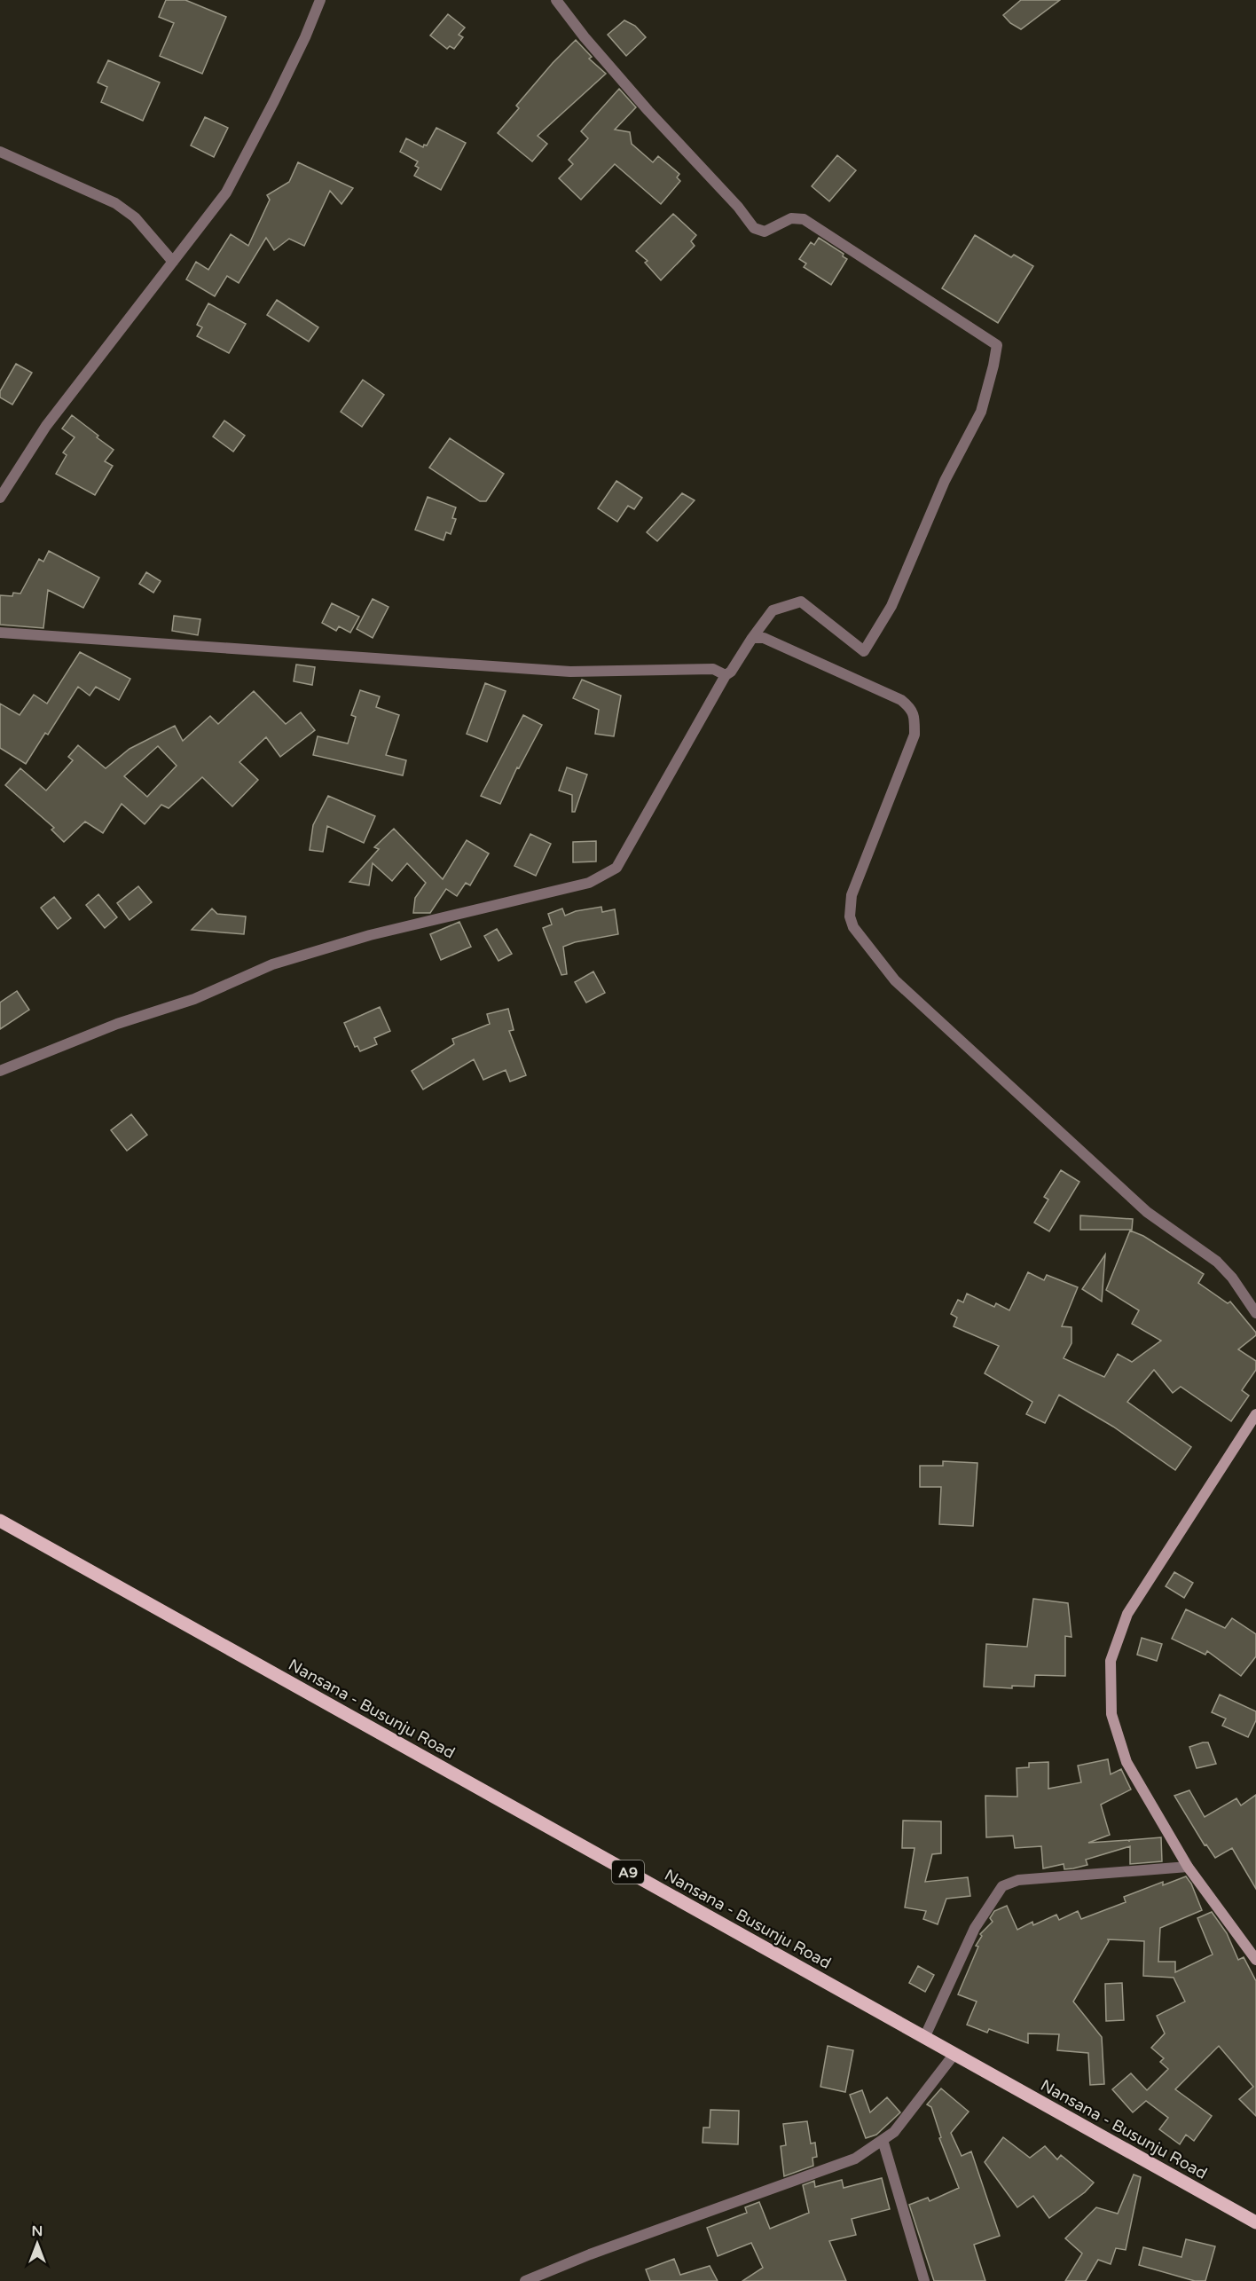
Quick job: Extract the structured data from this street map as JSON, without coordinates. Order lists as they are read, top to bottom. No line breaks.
{"streets":{"main road":["Nansana - Busunju Road","A9"]},"north":"top"}
